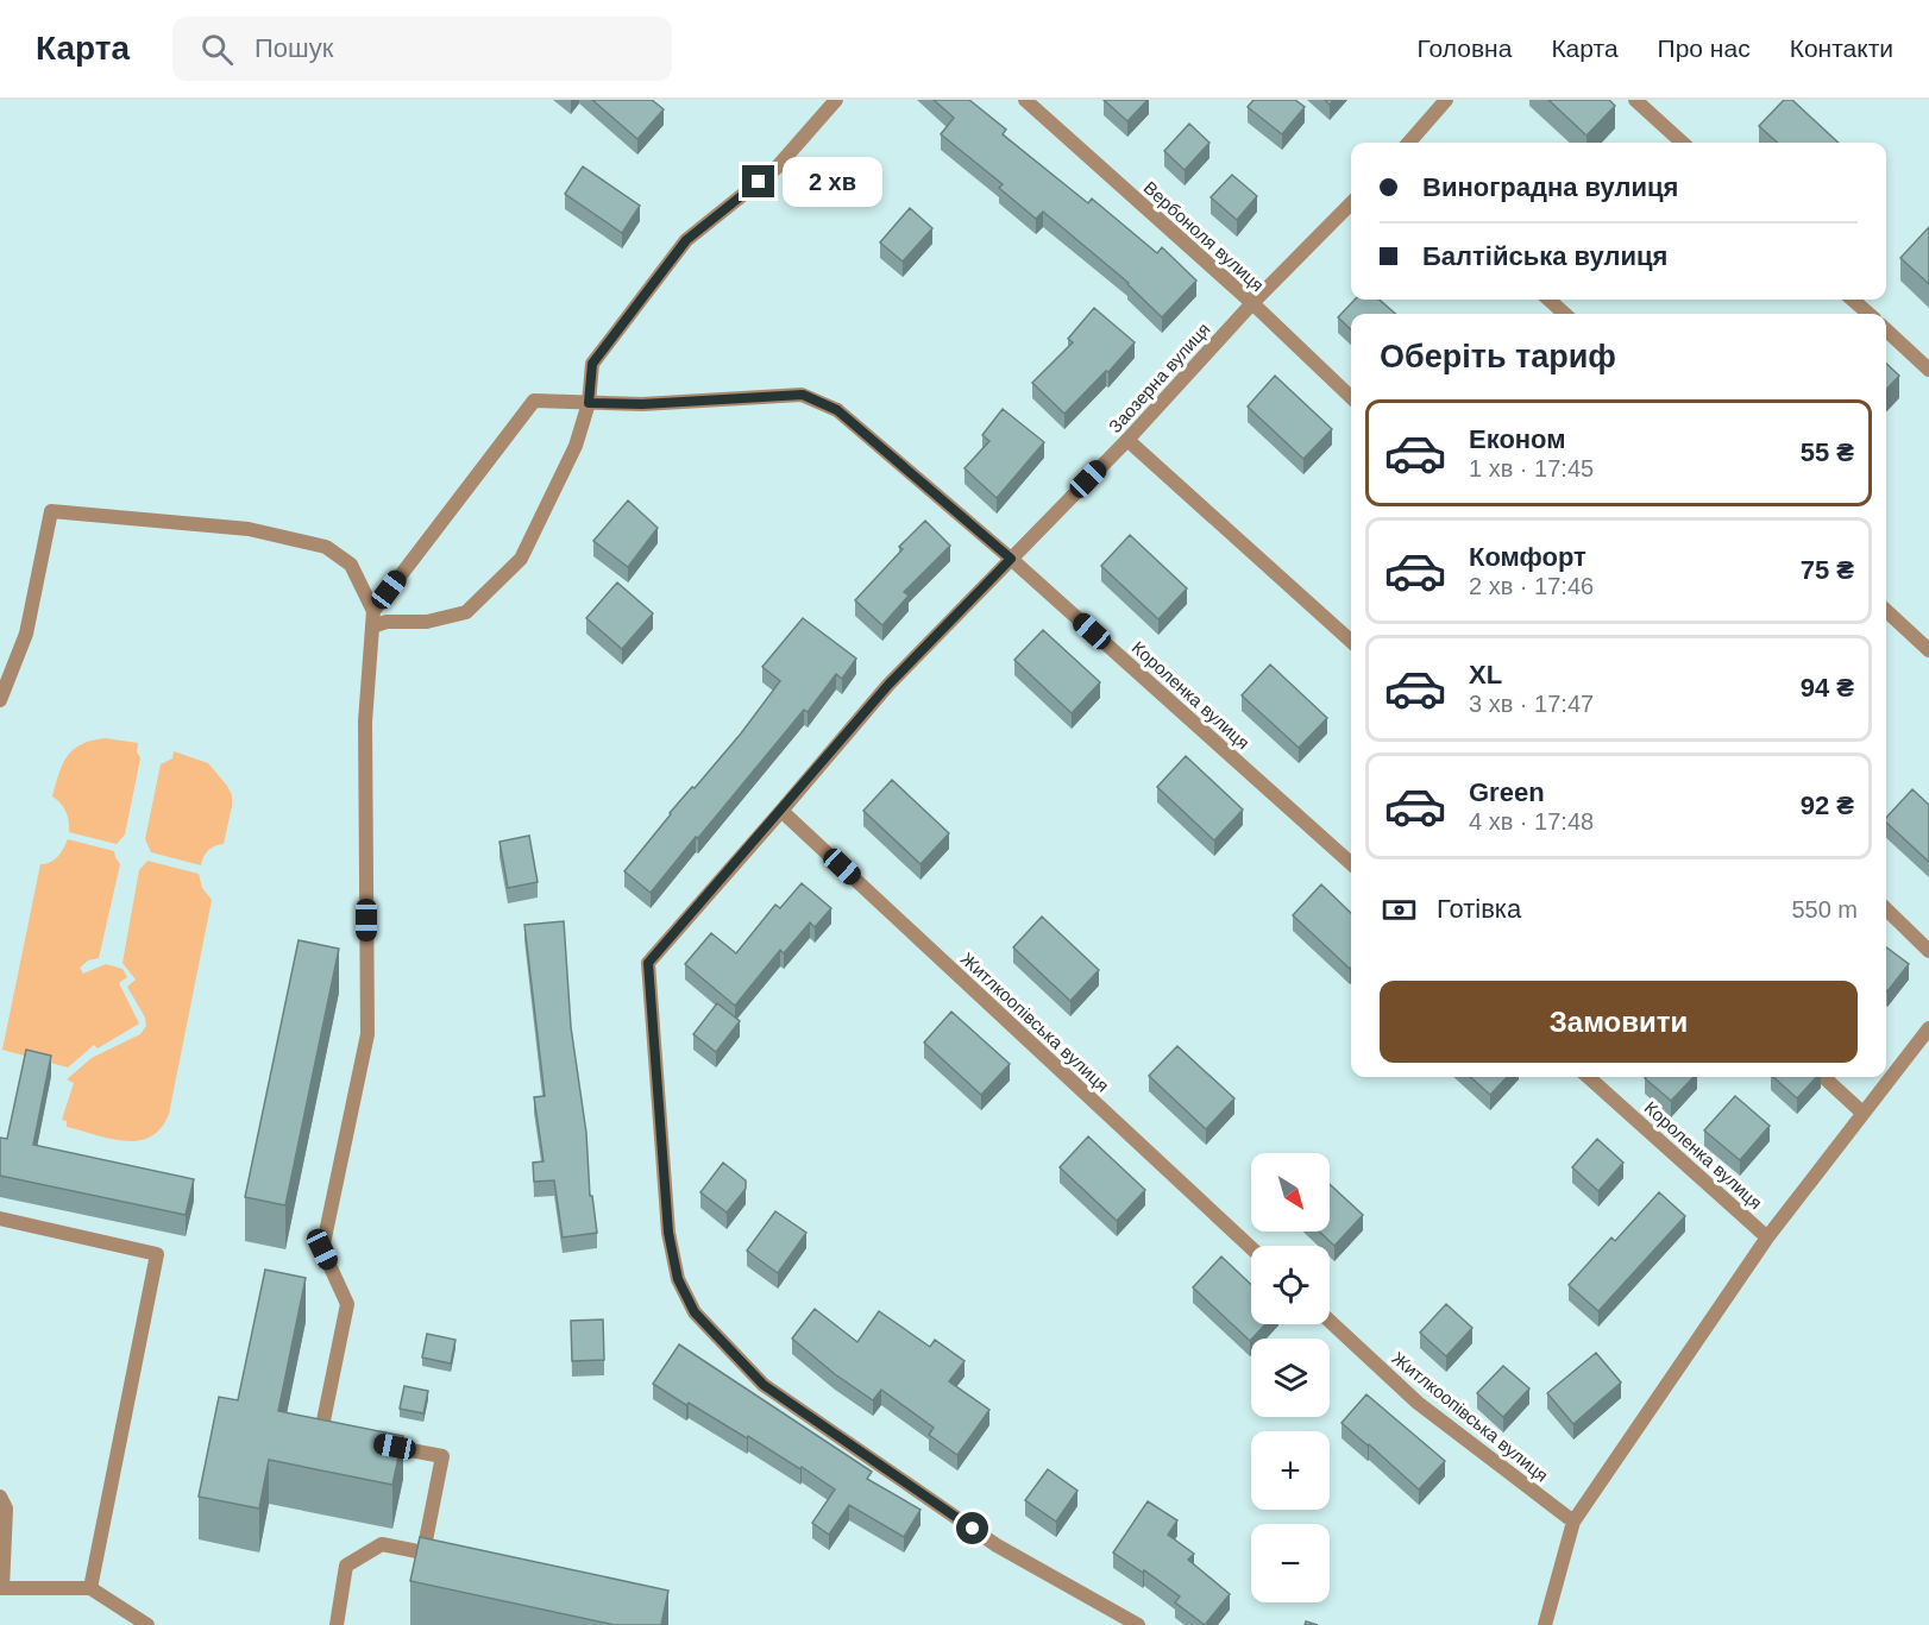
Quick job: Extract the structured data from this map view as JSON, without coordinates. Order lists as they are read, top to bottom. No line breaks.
{"streets":{"street":["Вербоноля вулиця","Заозерна вулиця","Короленка вулиця","Житлкоопівська вулиця"]},"crossings":[["Вербоноля вулиця","Заозерна вулиця"],["Заозерна вулиця","Короленка вулиця"],["Заозерна вулиця","Житлкоопівська вулиця"]],"north":"bottom right","page":{"header":"Карта","search":"Пошук","nav":["Головна","Карта","Про нас","Контакти"],"banner":["Виноградна вулиця","Балтійська вулиця"],"bubble":"2 хв","heading":"Оберіть тариф","list":[{"name":"Економ","note":"1 хв · 17:45","value":"55 ₴"},{"name":"Комфорт","note":"2 хв · 17:46","value":"75 ₴"},{"name":"XL","note":"3 хв · 17:47","value":"94 ₴"},{"name":"Green","note":"4 хв · 17:48","value":"92 ₴"}],"pay":["Готівка","550 m"],"buttons":"Замовити","map_buttons":["+","−"]}}
